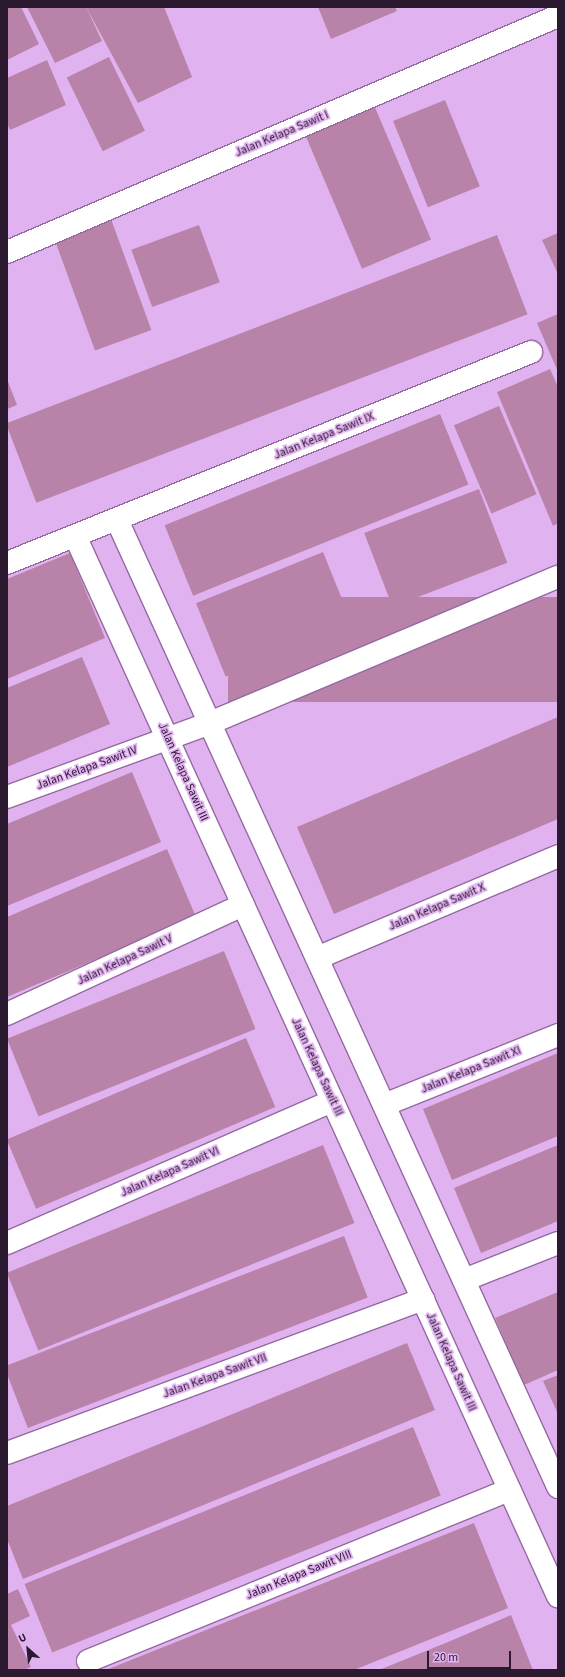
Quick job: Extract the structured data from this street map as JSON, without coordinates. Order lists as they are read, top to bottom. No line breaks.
{"streets":{"street":["Jalan Kelapa Sawit I","Jalan Kelapa Sawit IX","Jalan Kelapa Sawit IV","Jalan Kelapa Sawit III","Jalan Kelapa Sawit X","Jalan Kelapa Sawit V","Jalan Kelapa Sawit XI","Jalan Kelapa Sawit VI","Jalan Kelapa Sawit VII","Jalan Kelapa Sawit VIII"]},"crossings":[["Jalan Kelapa Sawit IX","Jalan Kelapa Sawit III"],["Jalan Kelapa Sawit IV","Jalan Kelapa Sawit III"],["Jalan Kelapa Sawit III","Jalan Kelapa Sawit V"],["Jalan Kelapa Sawit III","Jalan Kelapa Sawit VI"],["Jalan Kelapa Sawit III","Jalan Kelapa Sawit VII"],["Jalan Kelapa Sawit III","Jalan Kelapa Sawit VIII"]],"scale_bar":"20 m","north":"top left"}
